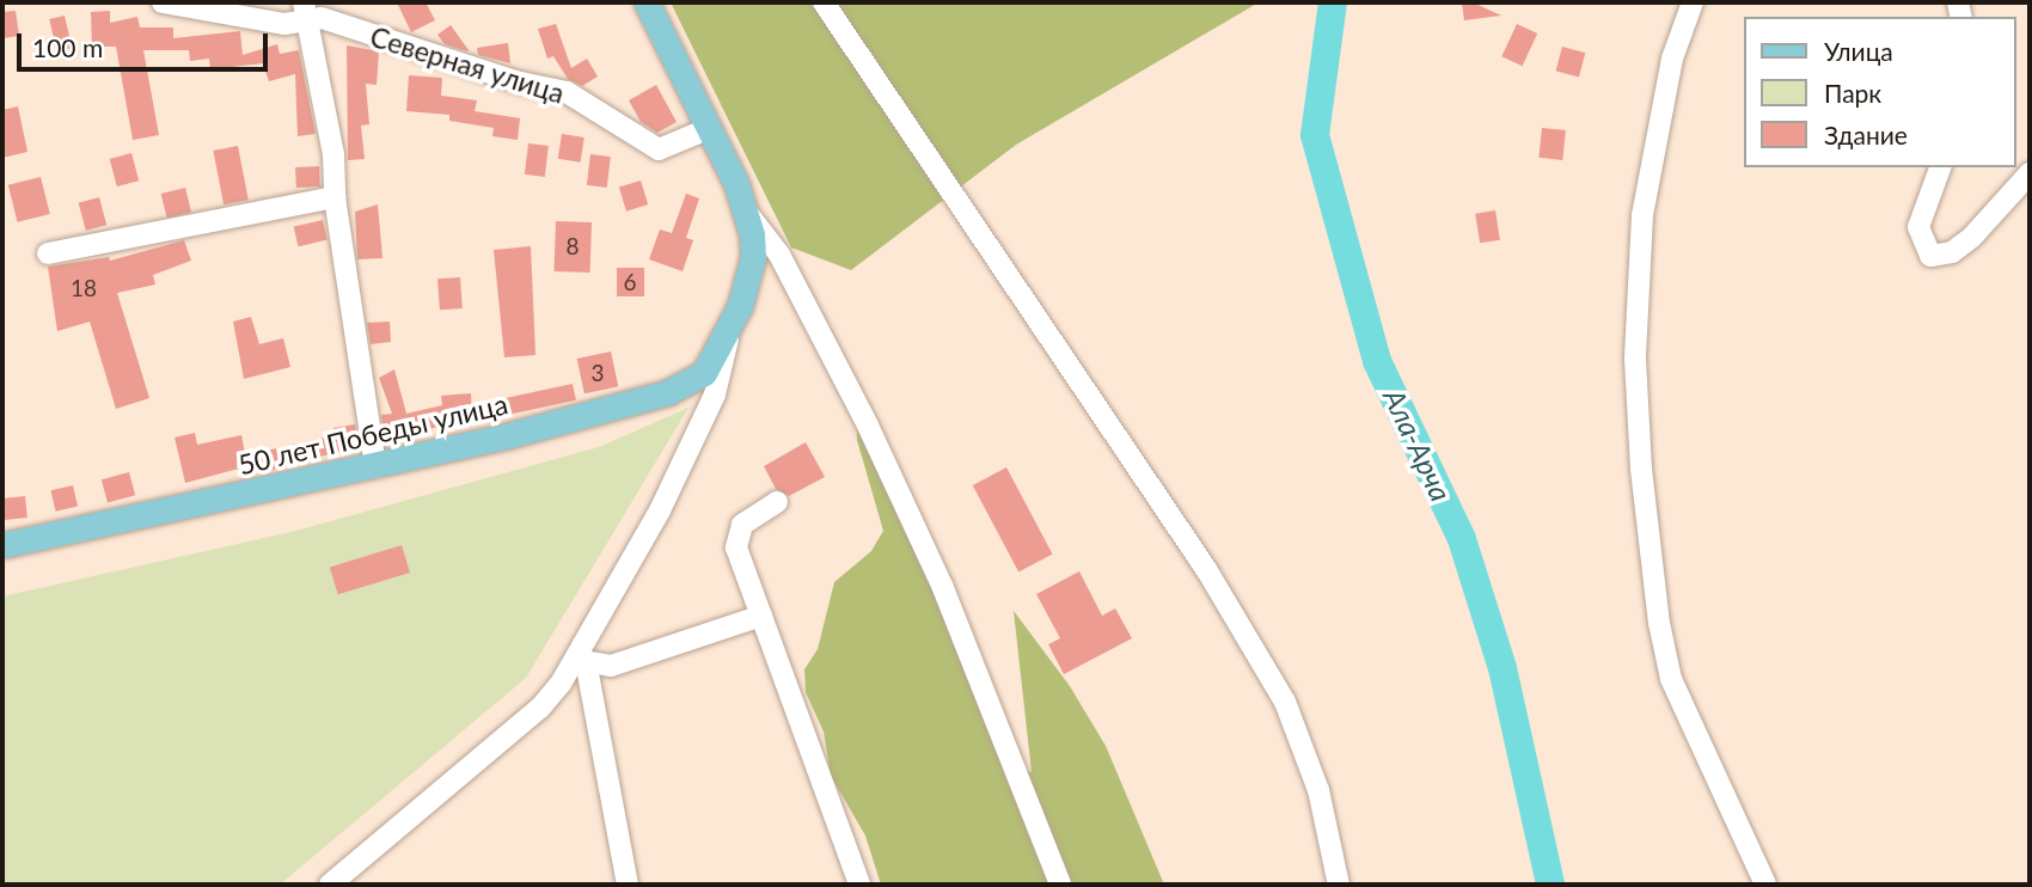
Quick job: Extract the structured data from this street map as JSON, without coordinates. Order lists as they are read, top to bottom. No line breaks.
{"streets":{"main road":["50 лет Победы улица"],"street":["Северная улица"]},"crossings":[["Северная улица","50 лет Победы улица"]],"water":["Ала-Арча"],"house_numbers":["8","6","18","3"],"legend":["Улица","Парк","Здание"],"scale_bar":"100 m"}
